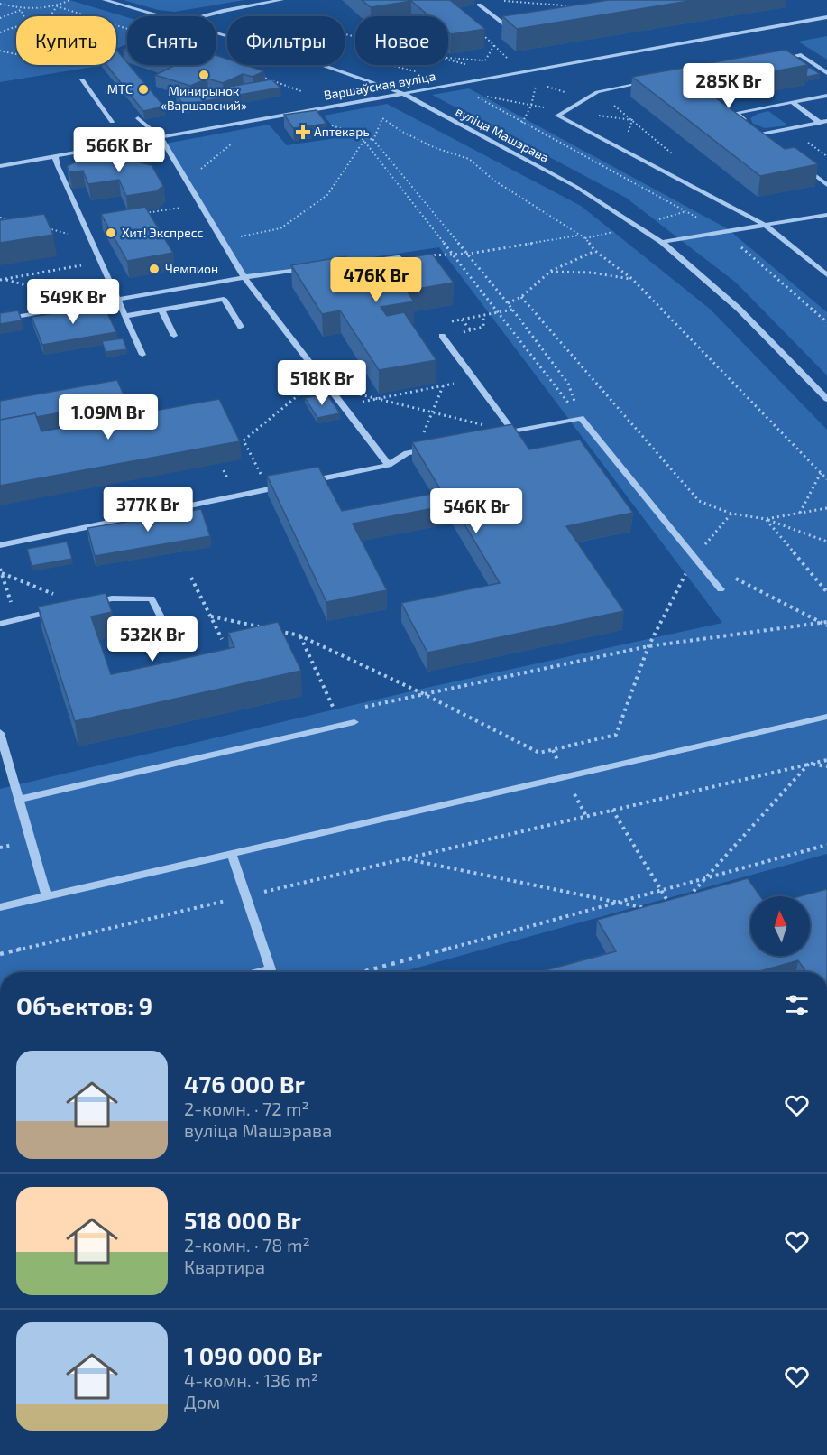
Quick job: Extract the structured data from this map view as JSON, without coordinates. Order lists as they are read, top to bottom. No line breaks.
{"streets":{"street":["Варшаўская вуліца","вуліца Машэрава"]},"crossings":[["Варшаўская вуліца","вуліца Машэрава"]],"places":{"other":["Минирынок «Варшавский»","МТС","Хит! Экспресс","Чемпион"],"health":["Аптекарь"]},"north":"top","page":{"chip":["Купить","Снять","Фильтры","Новое"],"price":["285K Br","566K Br","476K Br","549K Br","518K Br","1.09M Br","377K Br","546K Br","532K Br"],"heading":"Объектов: 9","list":[{"name":"476 000 Br","note":"2-комн. · 72 m² · вуліца Машэрава"},{"name":"518 000 Br","note":"2-комн. · 78 m² · Квартира"},{"name":"1 090 000 Br","note":"4-комн. · 136 m² · Дом"}]}}
